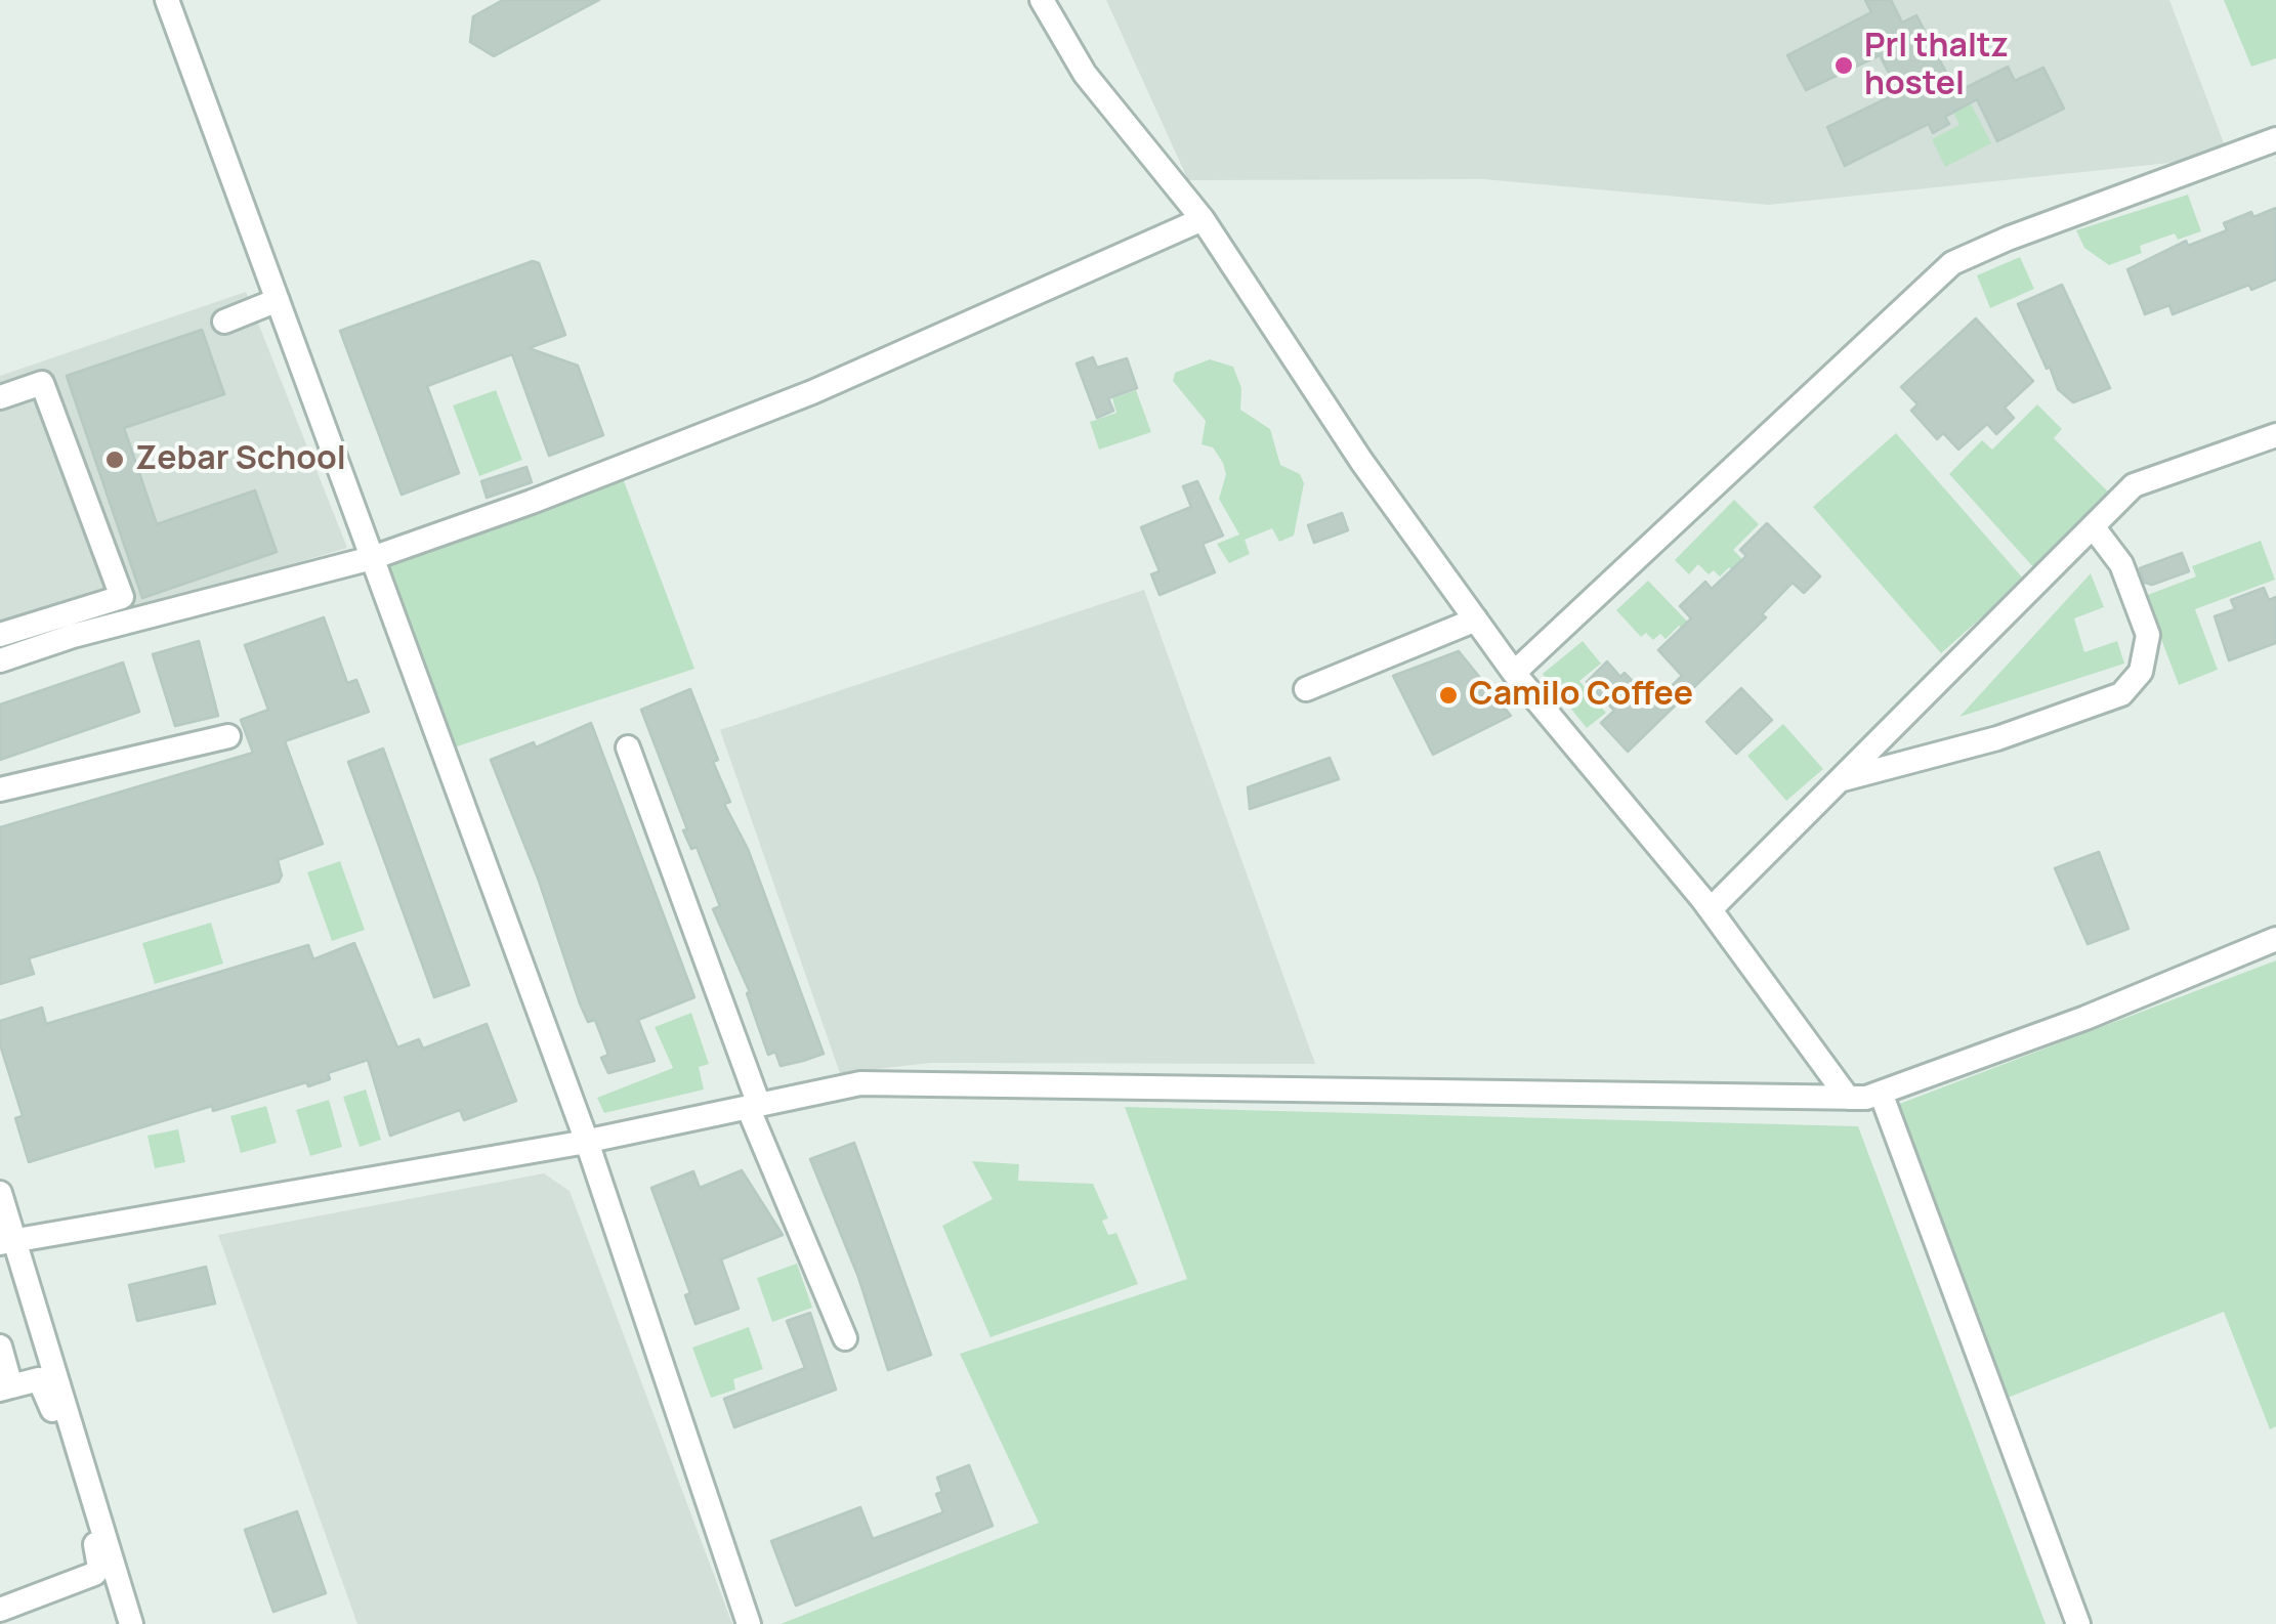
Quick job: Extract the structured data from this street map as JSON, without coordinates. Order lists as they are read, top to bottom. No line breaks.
{"places":["Prl thaltz hostel","Zebar School","Camilo Coffee"]}
